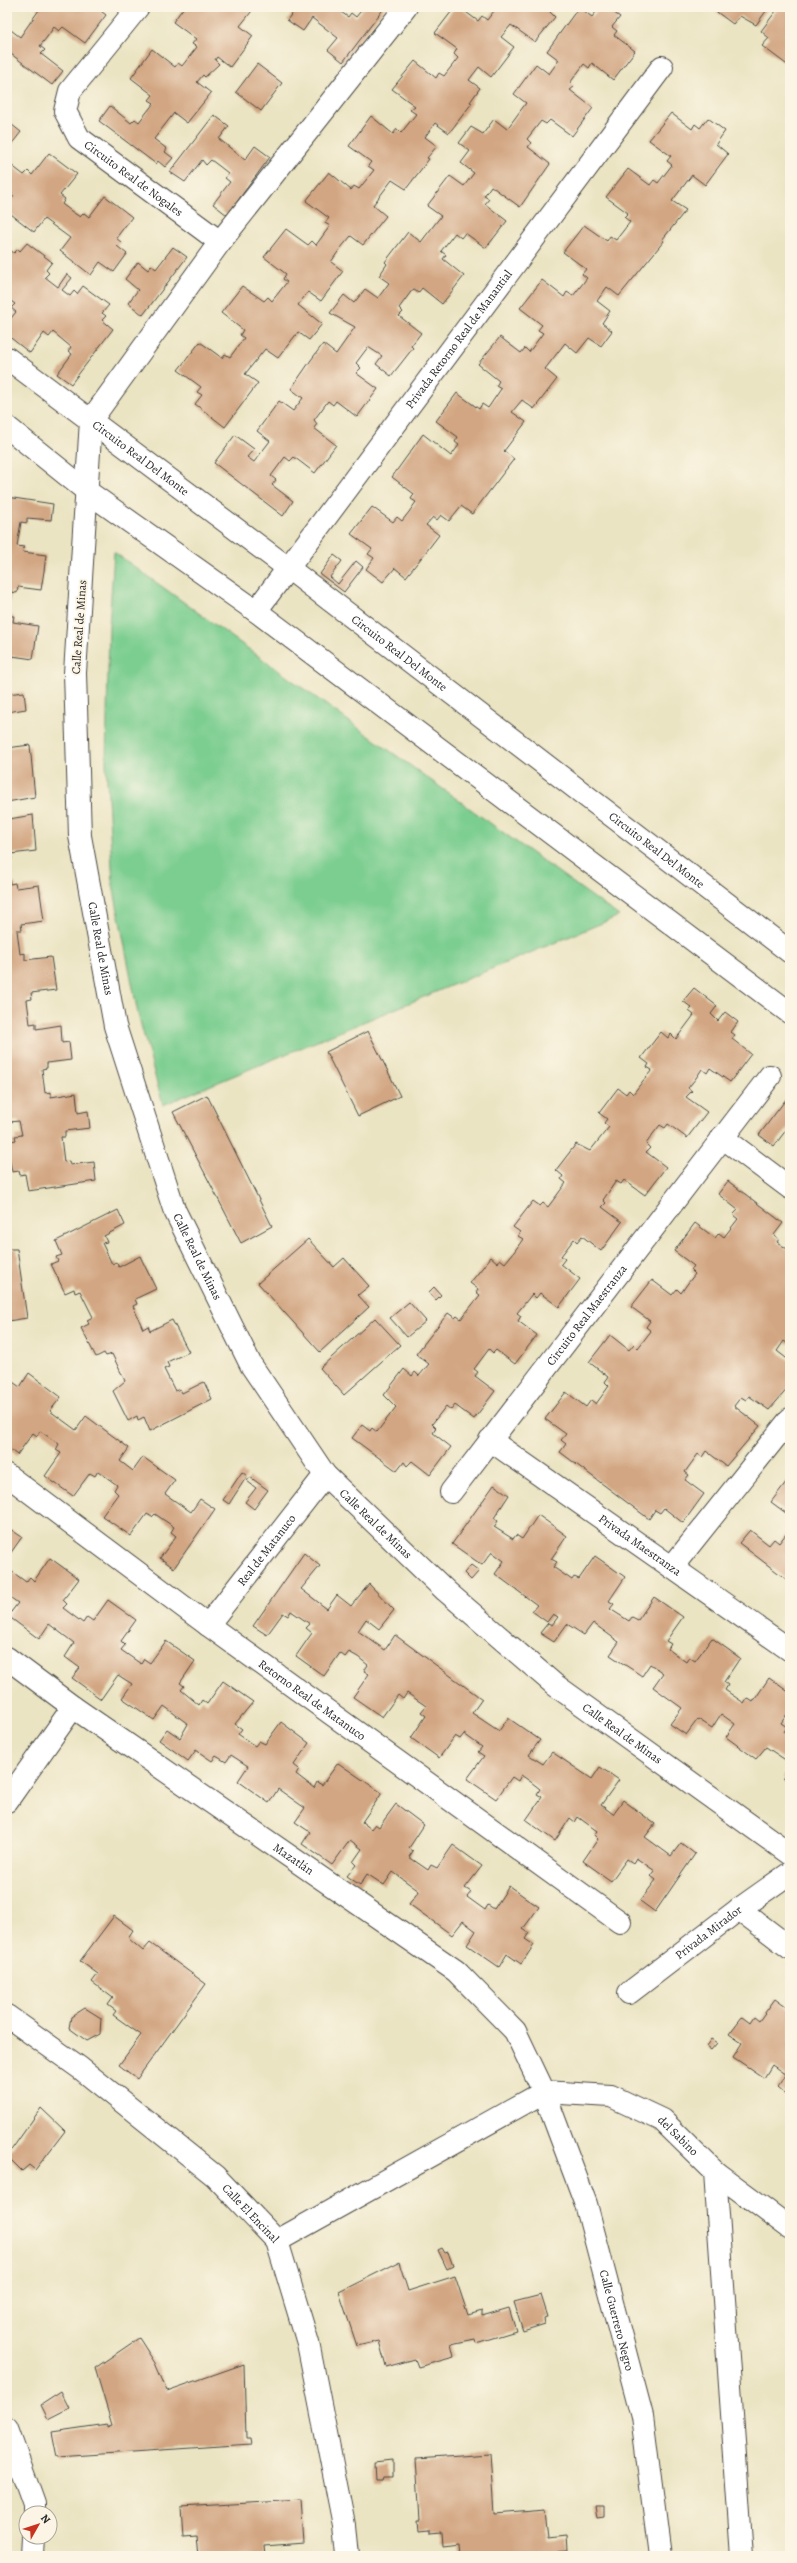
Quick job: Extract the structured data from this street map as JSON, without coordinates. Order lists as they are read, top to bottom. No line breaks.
{"streets":{"street":["Circuito Real de Nogales","Privada Retorno Real de Manantial","Circuito Real Del Monte","Calle Real de Minas","Circuito Real Maestranza","Privada Maestranza","Real de Matanuco","Retorno Real de Matanuco","Mazatlán","Privada Mirador","del Sabino","Calle El Encinal","Calle Guerrero Negro"]},"crossings":[["Privada Retorno Real de Manantial","Circuito Real Del Monte"],["Circuito Real Del Monte","Calle Real de Minas"],["Calle Real de Minas","Real de Matanuco"],["Circuito Real Maestranza","Privada Maestranza"],["Real de Matanuco","Retorno Real de Matanuco"],["Mazatlán","del Sabino"],["Mazatlán","Calle Guerrero Negro"],["del Sabino","Calle Guerrero Negro"]],"north":"top right"}
